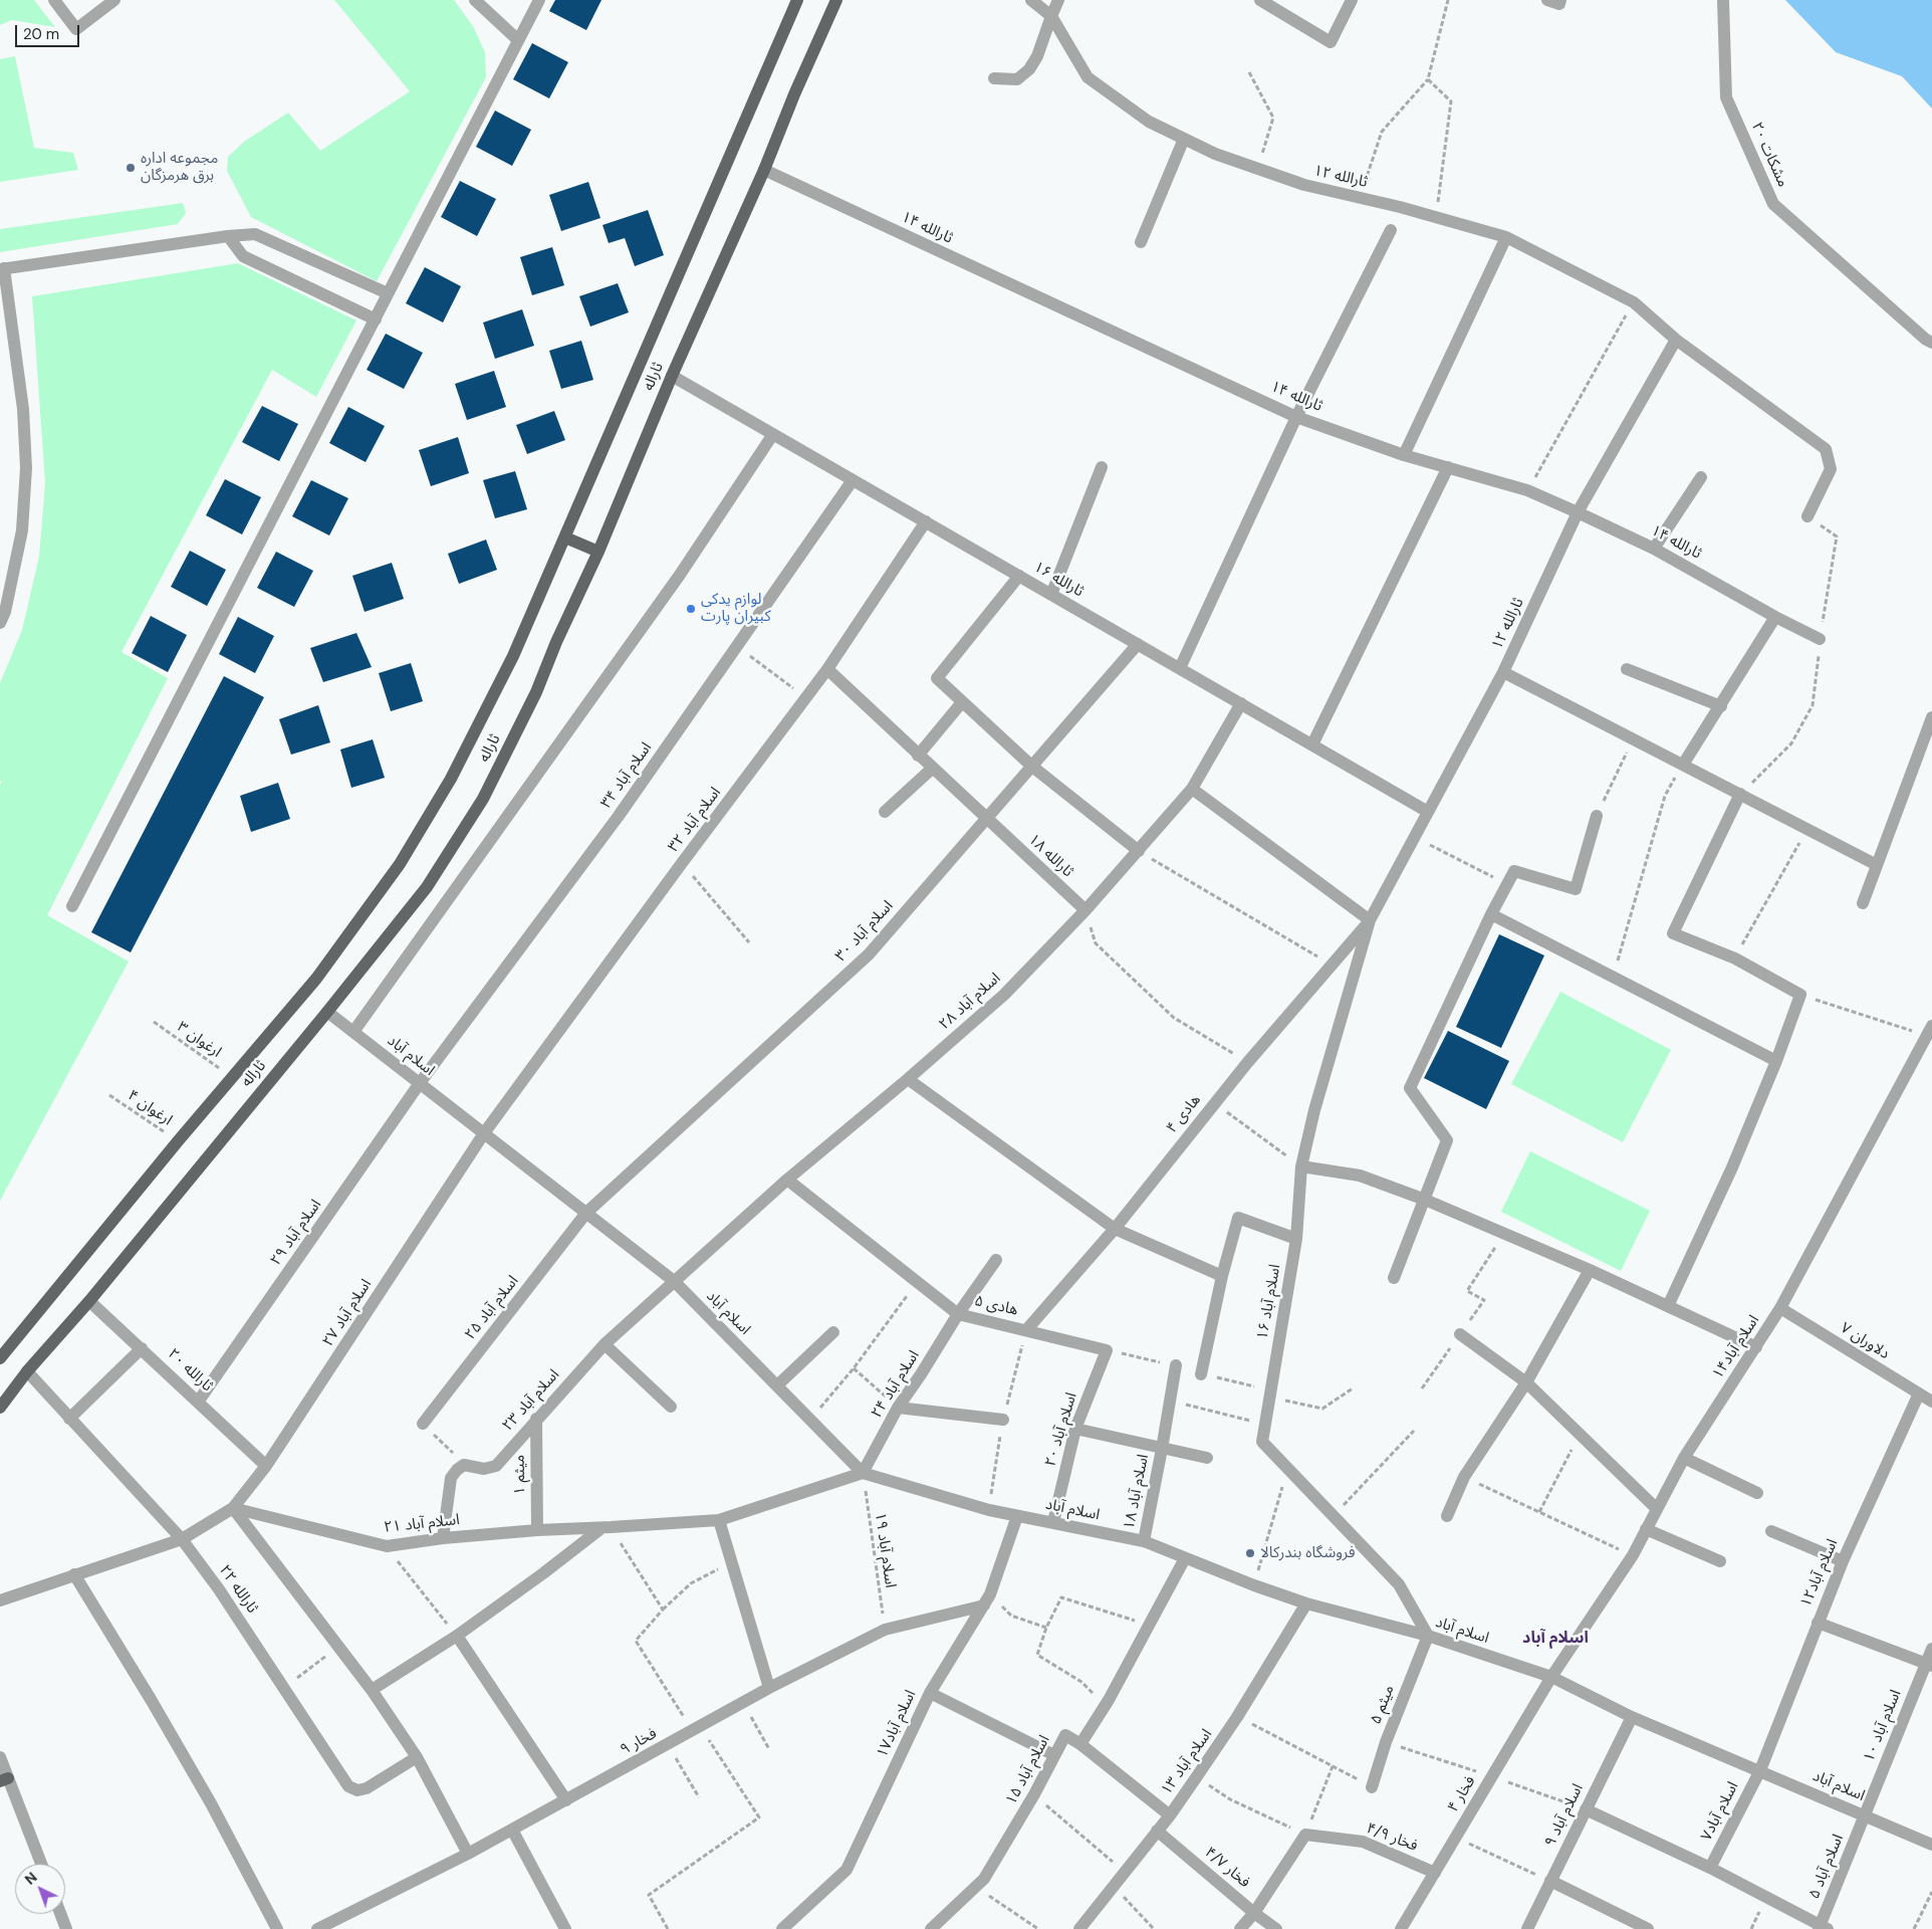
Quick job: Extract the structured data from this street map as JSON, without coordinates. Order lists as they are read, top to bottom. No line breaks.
{"streets":{"main road":["ثاراله"],"street":["مشکات ۲۰","ثارالله ۱۲","ثارالله ۱۴","ثارالله ۱۶","اسلام آباد ۳۴","اسلام آباد ۳۲","ثارالله ۱۸","اسلام آباد ۳۰","اسلام آباد ۲۸","اسلام آباد","هادی ۴","اسلام آباد ۲۹","اسلام آباد ۱۶","هادی ۵","اسلام آباد ۲۵","اسلام آباد ۲۷","دلاوران ۷","اسلام آباد۱۴","ثارالله ۲۰","اسلام آباد ۲۴","اسلام آباد ۲۳","اسلام آباد ۲۰","میثم ۱","اسلام آباد ۱۸","اسلام آباد ۲۱","اسلام آباد۱۲","ثارالله ۲۲","میثم ۵","اسلام آباد۱۷","اسلام آباد ۱۰","فخار ۹","اسلام آباد ۱۳","اسلام آباد ۱۵","فخار ۴","اسلام آباد۷","اسلام آباد ۹","فخار ۴/۹","اسلام آباد ۵","فخار ۴/۷"],"path":["ارغوان ۳","ارغوان ۴","اسلام آباد ۱۹"]},"crossings":[["ثارالله ۱۲","ثارالله ۱۴"],["ثارالله ۱۲","ثارالله ۱۶"],["ثارالله ۱۲","هادی ۴"],["ثارالله ۱۲","اسلام آباد ۱۶"],["ثارالله ۱۴","ثاراله"],["ثاراله","ثارالله ۱۶"],["ثاراله","ارغوان ۳"],["ثاراله","اسلام آباد"],["ثاراله","ارغوان ۴"],["ثاراله","ثارالله ۲۰"],["ثاراله","ثارالله ۲۲"],["ثارالله ۱۶","اسلام آباد ۳۴"],["ثارالله ۱۶","اسلام آباد ۳۲"],["ثارالله ۱۶","اسلام آباد ۳۰"],["ثارالله ۱۶","اسلام آباد ۲۸"],["اسلام آباد ۳۴","اسلام آباد"],["اسلام آباد ۳۴","اسلام آباد ۲۹"],["اسلام آباد ۳۲","ثارالله ۱۸"],["اسلام آباد ۳۲","اسلام آباد"],["اسلام آباد ۳۲","اسلام آباد ۲۷"],["ثارالله ۱۸","اسلام آباد ۳۰"],["ثارالله ۱۸","اسلام آباد ۲۸"],["اسلام آباد ۳۰","اسلام آباد"],["اسلام آباد ۳۰","اسلام آباد ۲۵"],["اسلام آباد ۲۸","اسلام آباد"],["اسلام آباد ۲۸","اسلام آباد ۲۳"],["اسلام آباد","اسلام آباد ۲۹"],["اسلام آباد","اسلام آباد ۱۶"],["اسلام آباد","اسلام آباد ۲۵"],["اسلام آباد","اسلام آباد ۲۷"],["اسلام آباد","اسلام آباد۱۴"],["اسلام آباد","اسلام آباد ۲۴"],["اسلام آباد","اسلام آباد ۲۳"],["اسلام آباد","اسلام آباد ۲۰"],["اسلام آباد","اسلام آباد ۱۸"],["اسلام آباد","اسلام آباد ۲۱"],["اسلام آباد","اسلام آباد ۱۹"],["اسلام آباد","اسلام آباد۱۲"],["اسلام آباد","میثم ۵"],["اسلام آباد","اسلام آباد۱۷"],["اسلام آباد","اسلام آباد ۱۰"],["اسلام آباد","اسلام آباد ۱۳"],["اسلام آباد","فخار ۴"],["اسلام آباد","اسلام آباد۷"],["اسلام آباد","اسلام آباد ۹"],["اسلام آباد","اسلام آباد ۵"],["هادی ۴","اسلام آباد ۱۶"],["هادی ۴","هادی ۵"],["اسلام آباد ۲۹","ثارالله ۲۰"],["اسلام آباد ۱۶","میثم ۵"],["هادی ۵","اسلام آباد ۲۴"],["هادی ۵","اسلام آباد ۲۰"],["اسلام آباد ۲۷","ثارالله ۲۰"],["اسلام آباد ۲۷","اسلام آباد ۲۱"],["دلاوران ۷","اسلام آباد۱۴"],["دلاوران ۷","اسلام آباد۱۲"],["اسلام آباد۱۴","فخار ۴"],["اسلام آباد ۲۴","اسلام آباد ۲۱"],["اسلام آباد ۲۴","اسلام آباد ۱۹"],["اسلام آباد ۲۳","میثم ۱"],["میثم ۱","اسلام آباد ۲۱"],["اسلام آباد ۲۱","اسلام آباد ۱۹"],["اسلام آباد ۱۹","فخار ۹"],["اسلام آباد۱۲","اسلام آباد۷"],["اسلام آباد۱۷","فخار ۹"],["اسلام آباد ۱۰","اسلام آباد ۵"],["اسلام آباد ۱۳","فخار ۴/۷"],["فخار ۴","فخار ۴/۹"]],"districts":["اسلام آباد"],"places":["مجموعه اداره برق هرمزگان","لوازم یدکی کبیران پارت","فروشگاه بندرکالا"],"scale_bar":"20 m","north":"top left"}
